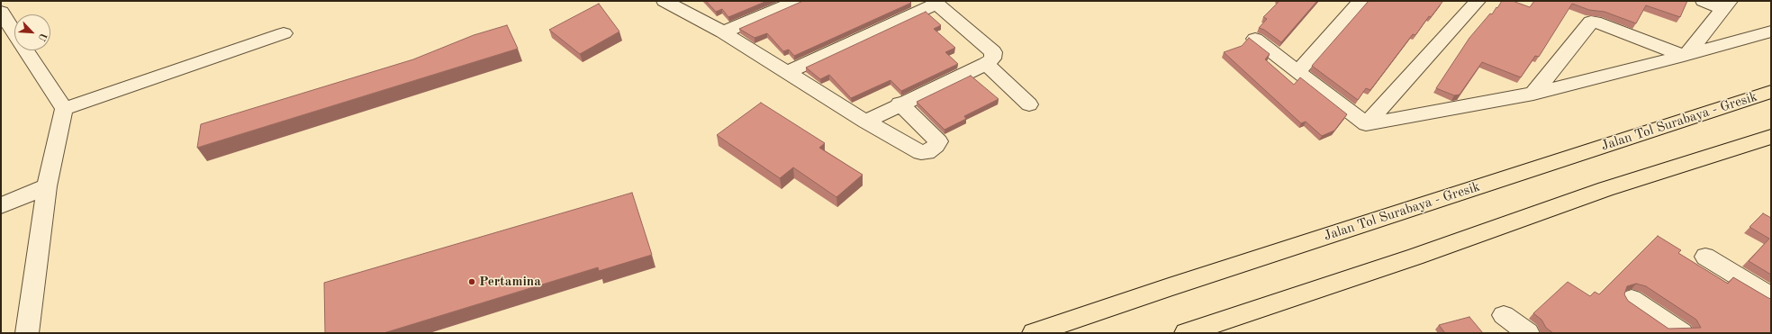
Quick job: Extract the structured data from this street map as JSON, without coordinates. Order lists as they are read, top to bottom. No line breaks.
{"streets":{"highway":["Jalan Tol Surabaya - Gresik"]},"places":["Pertamina"],"north":"bottom right"}
